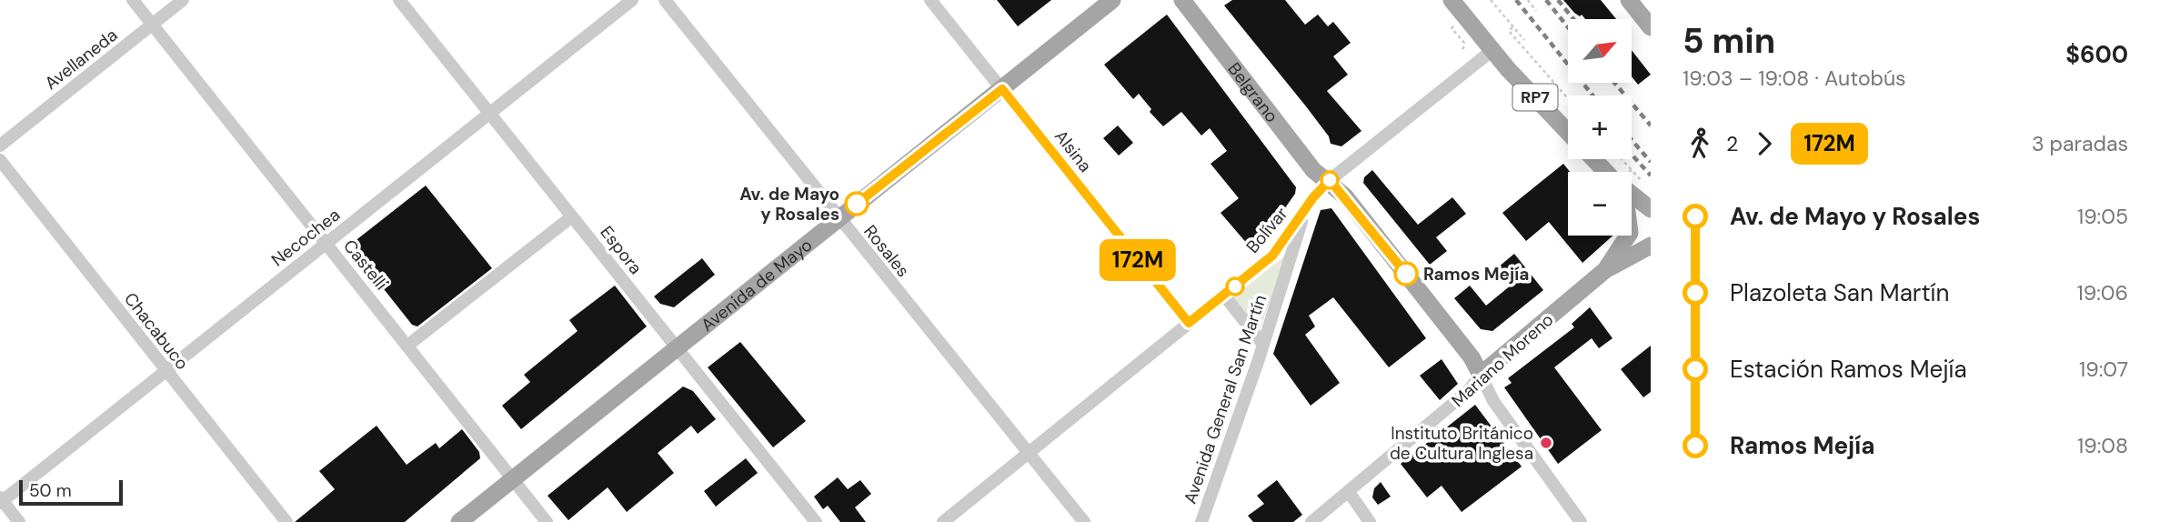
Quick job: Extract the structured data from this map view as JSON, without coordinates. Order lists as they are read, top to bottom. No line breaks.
{"streets":{"main road":["Belgrano","RP7","Avenida de Mayo","Mariano Moreno"],"street":["Avellaneda","Alsina","Bolívar","Necochea","Espora","Rosales","Castelli","Chacabuco","Avenida General San Martín"]},"crossings":[["Avellaneda","Castelli"],["Belgrano","Bolívar"],["Belgrano","Mariano Moreno"],["RP7","Bolívar"],["Alsina","Bolívar"],["Alsina","Avenida de Mayo"],["Bolívar","Rosales"],["Bolívar","Avenida General San Martín"],["Necochea","Espora"],["Necochea","Castelli"],["Necochea","Chacabuco"],["Espora","Avenida de Mayo"],["Rosales","Avenida de Mayo"],["Castelli","Avenida de Mayo"]],"places":["Av. de Mayo y Rosales","Ramos Mejía","Instituto Británico de Cultura Inglesa"],"lines":["bus line 172M"],"scale_bar":"50 m","north":"top right","page":{"on_map":"172M","heading":["5 min","19:03 – 19:08 · Autobús","$600"],"map_buttons":["+","−"],"legs":["2","172M","3 paradas"],"list":[{"name":"Av. de Mayo y Rosales","value":"19:05"},{"name":"Plazoleta San Martín","value":"19:06"},{"name":"Estación Ramos Mejía","value":"19:07"},{"name":"Ramos Mejía","value":"19:08"}],"scale":"50 m"}}
